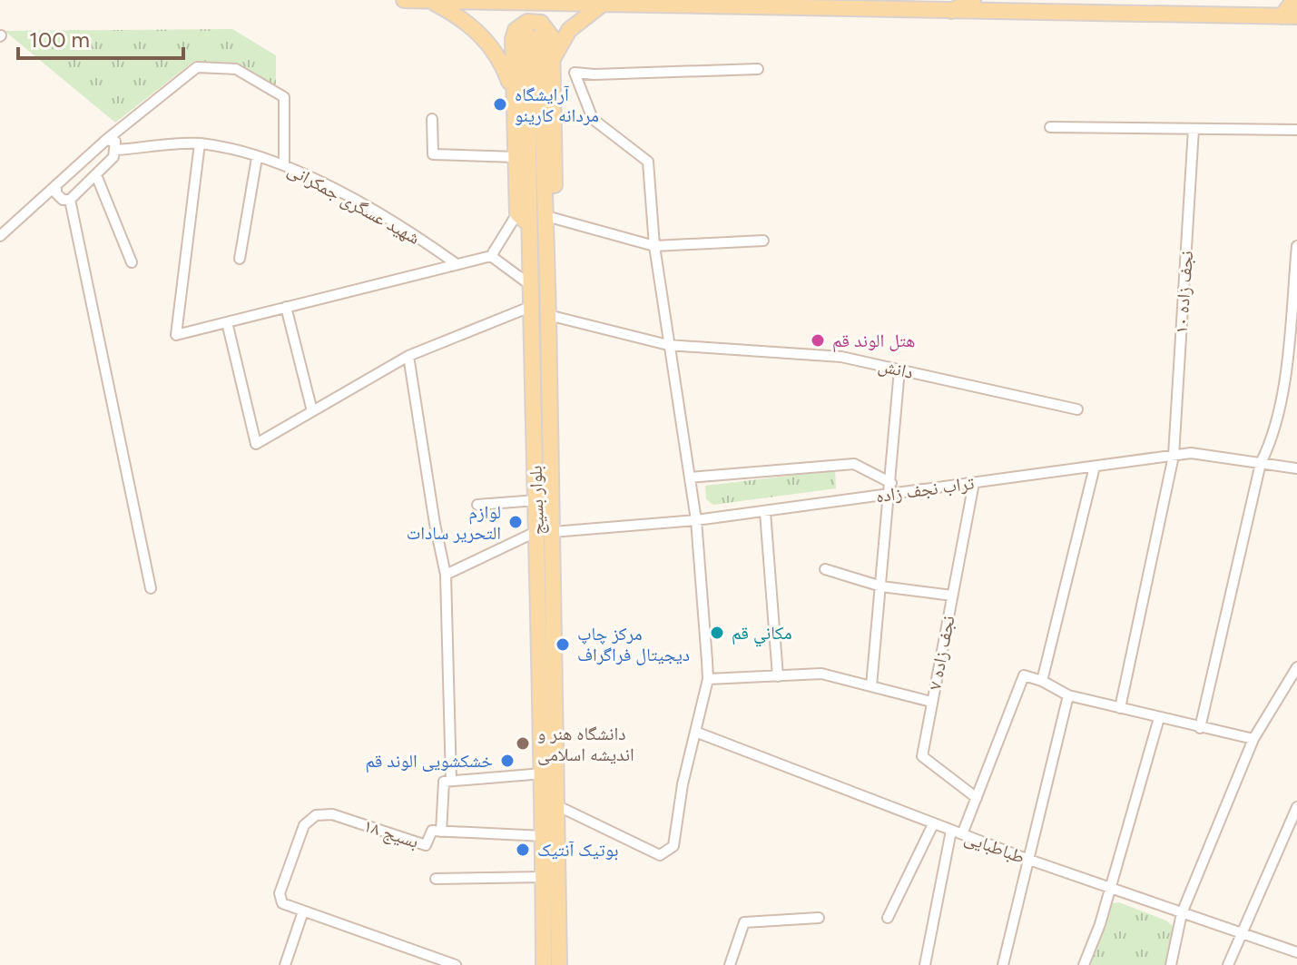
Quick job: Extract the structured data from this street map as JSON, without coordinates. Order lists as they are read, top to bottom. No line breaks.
{"streets":{"main road":["بلوار بسیج"],"street":["شهید عسگری جمکرانی","نجف زاده ۱۰","دانش","تراب نجف زاده","نجف زاده ۷","بسیج ۱۸","طباطبایی"]},"crossings":[["نجف زاده ۱۰","تراب نجف زاده"],["دانش","بلوار بسیج"],["تراب نجف زاده","بلوار بسیج"],["تراب نجف زاده","نجف زاده ۷"],["بلوار بسیج","بسیج ۱۸"]],"places":["آرایشگاه مردانه کارینو","هتل الوند قم","لوازم التحریر سادات","مكاني قم","مرکز چاپ دیجیتال فراگراف","دانشگاه هنر و اندیشه اسلامی","خشکشویی الوند قم","بوتیک آنتیک"],"scale_bar":"100 m"}
